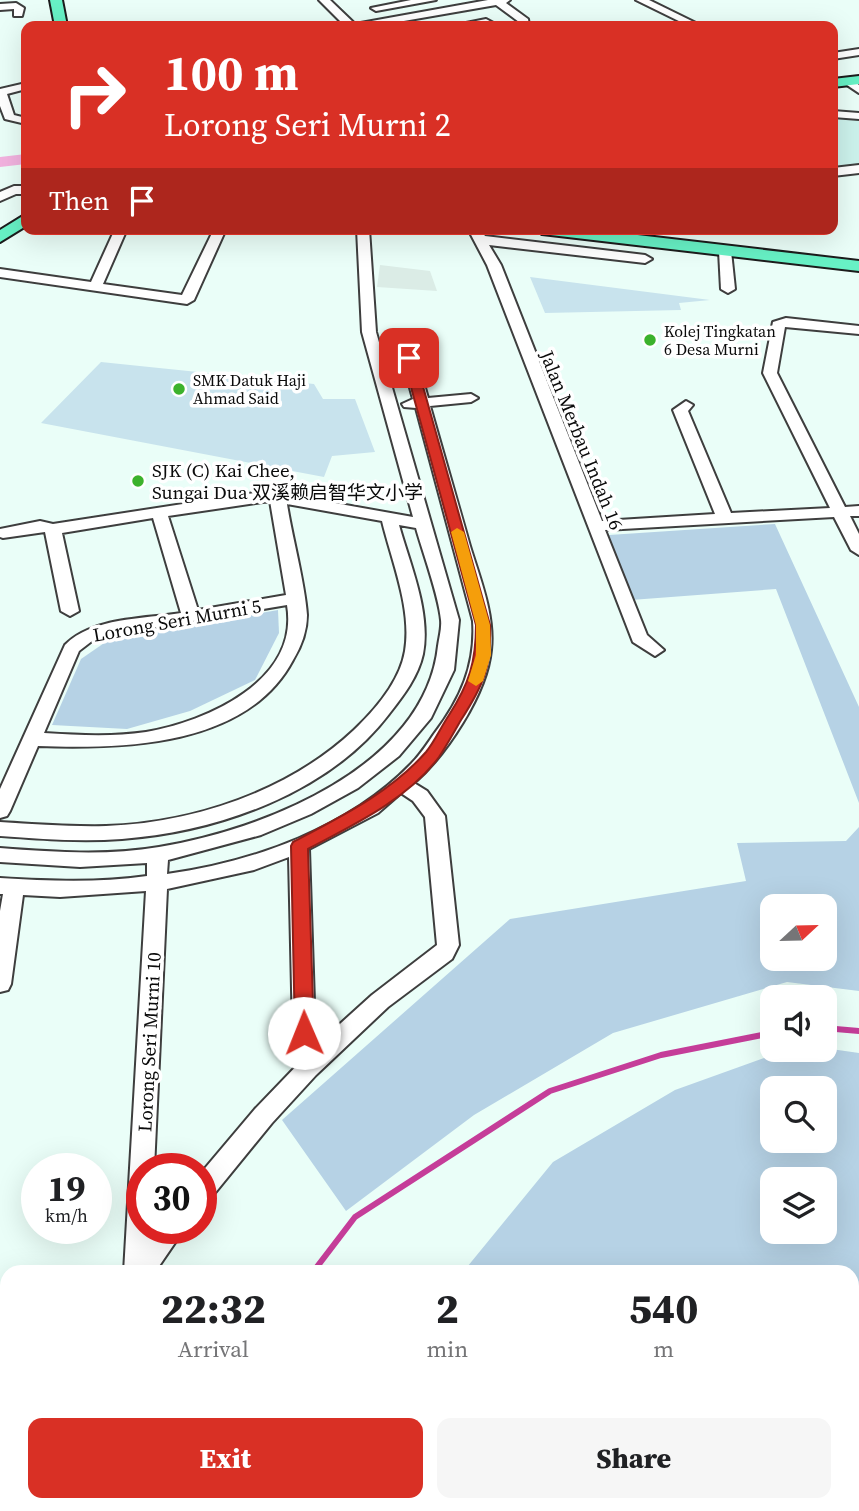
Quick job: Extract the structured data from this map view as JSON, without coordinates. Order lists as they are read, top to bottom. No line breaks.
{"streets":{"street":["Jalan Merbau Indah 16","Lorong Seri Murni 5","Lorong Seri Murni 10"]},"places":["Kolej Tingkatan 6 Desa Murni","SMK Datuk Haji Ahmad Said","SJK (C) Kai Chee, Sungai Dua 双溪赖启智华文小学"],"north":"right","page":{"turn":["100 m","Lorong Seri Murni 2"],"then":"Then","speed":"19 km/h","limit":"30","eta":["22:32","Arrival","2","min","540","m"],"buttons":["Exit","Share"]}}
